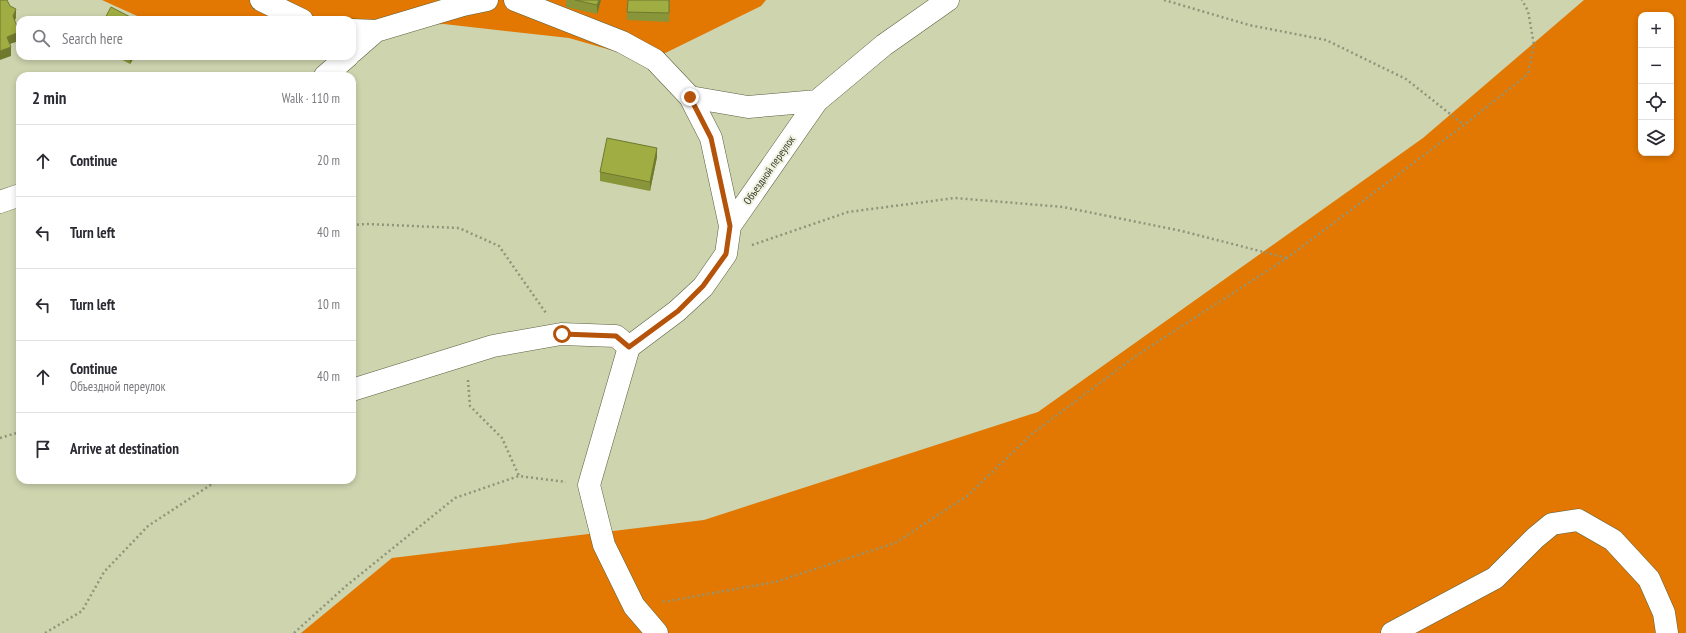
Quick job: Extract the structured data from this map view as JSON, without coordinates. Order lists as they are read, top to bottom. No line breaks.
{"streets":{"street":["Объездной переулок"]},"page":{"map_buttons":["+","−"],"search":"Search here","heading":["2 min","Walk · 110 m"],"list":[["Continue","20 m"],["Turn left","40 m"],["Turn left","10 m"],["Continue","Объездной переулок","40 m"],"Arrive at destination"]}}
